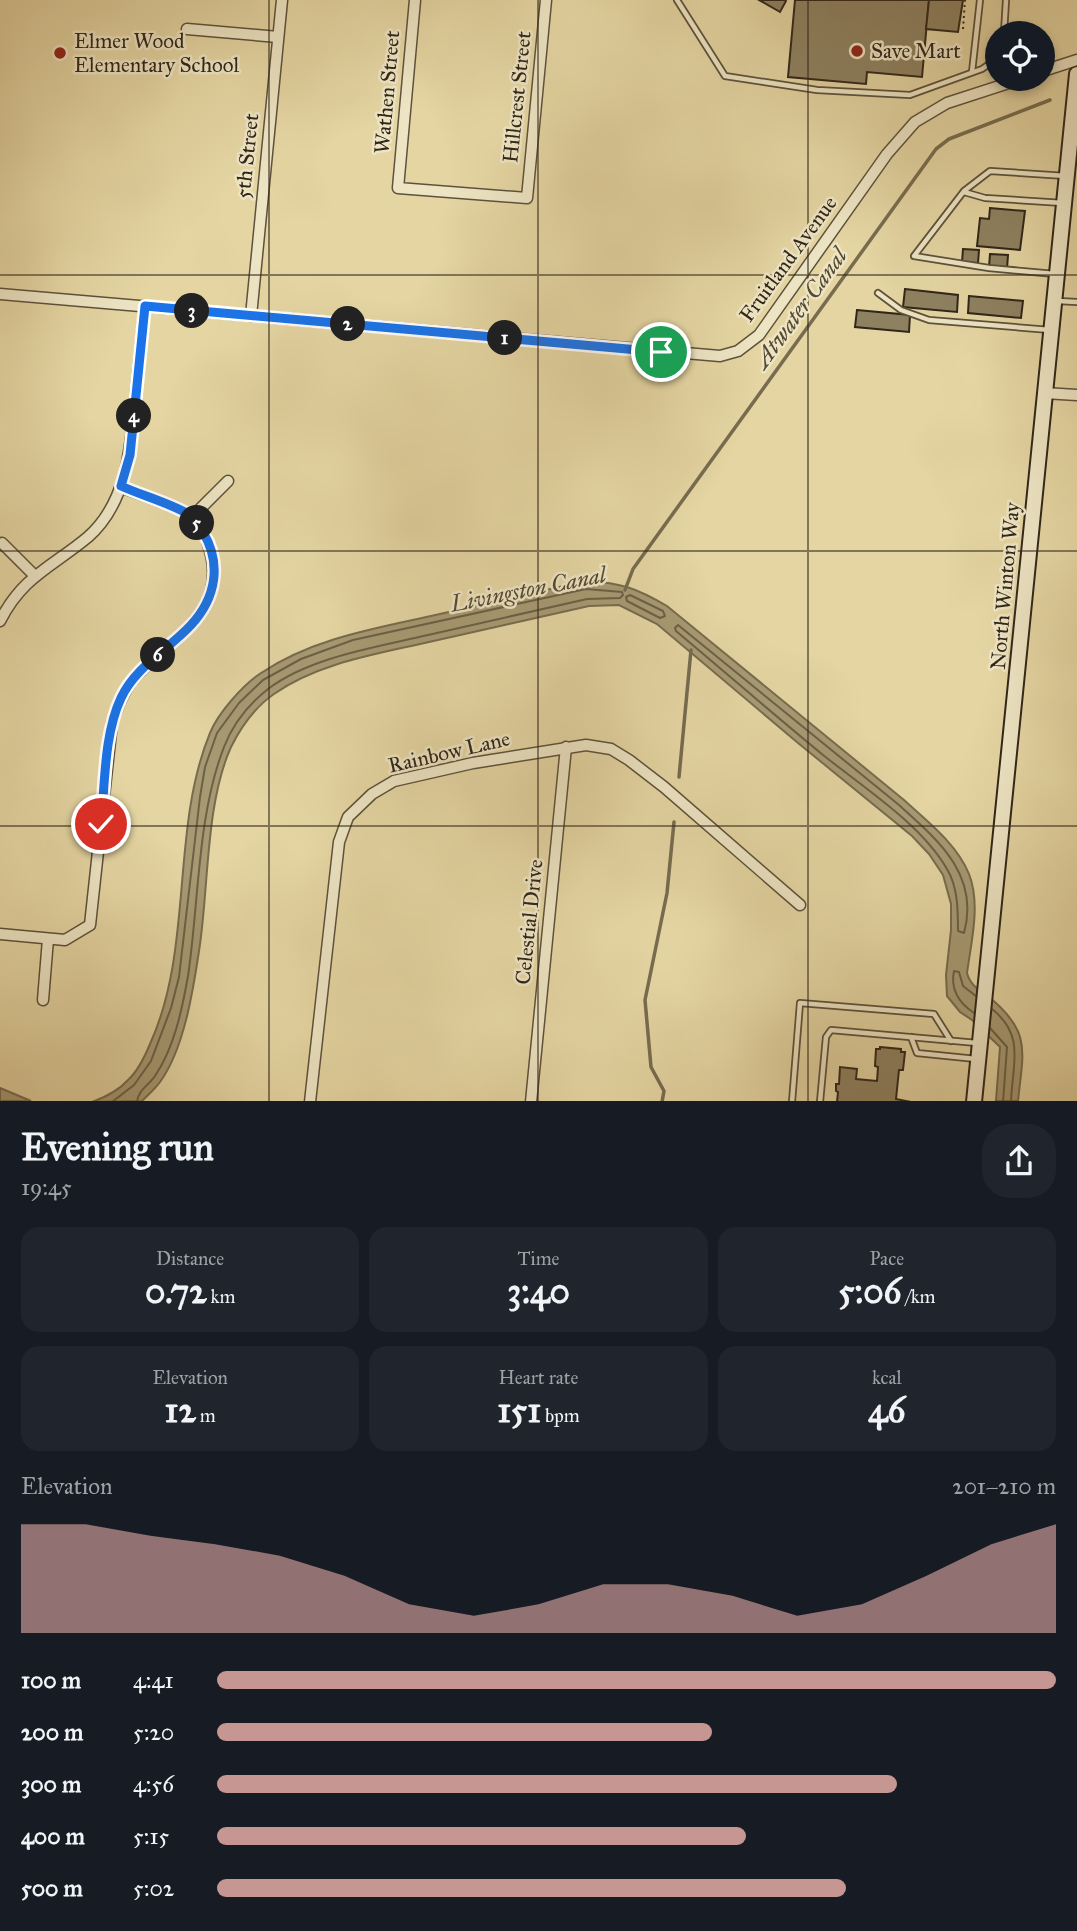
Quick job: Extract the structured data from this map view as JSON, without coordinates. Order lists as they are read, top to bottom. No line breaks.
{"streets":{"main road":["North Winton Way"],"street":["Wathen Street","Hillcrest Street","5th Street","Fruitland Avenue","Rainbow Lane","Celestial Drive"]},"crossings":[["Wathen Street","Hillcrest Street"],["5th Street","Fruitland Avenue"],["Rainbow Lane","Celestial Drive"]],"water":["Atwater Canal","Livingston Canal"],"places":["Save Mart","Elmer Wood Elementary School"],"page":{"pins":["3","2","1","4","5","6"],"heading":["Evening run","19:45"],"stats":[["Distance","0.72 km"],["Time","3:40"],["Pace","5:06 /km"],["Elevation","12 m"],["Heart rate","151 bpm"],["kcal","46"]],"chart":["Elevation","201–210 m"],"list":[{"name":"100 m","note":"4:41"},{"name":"200 m","note":"5:20"},{"name":"300 m","note":"4:56"},{"name":"400 m","note":"5:15"},{"name":"500 m","note":"5:02"}]}}
